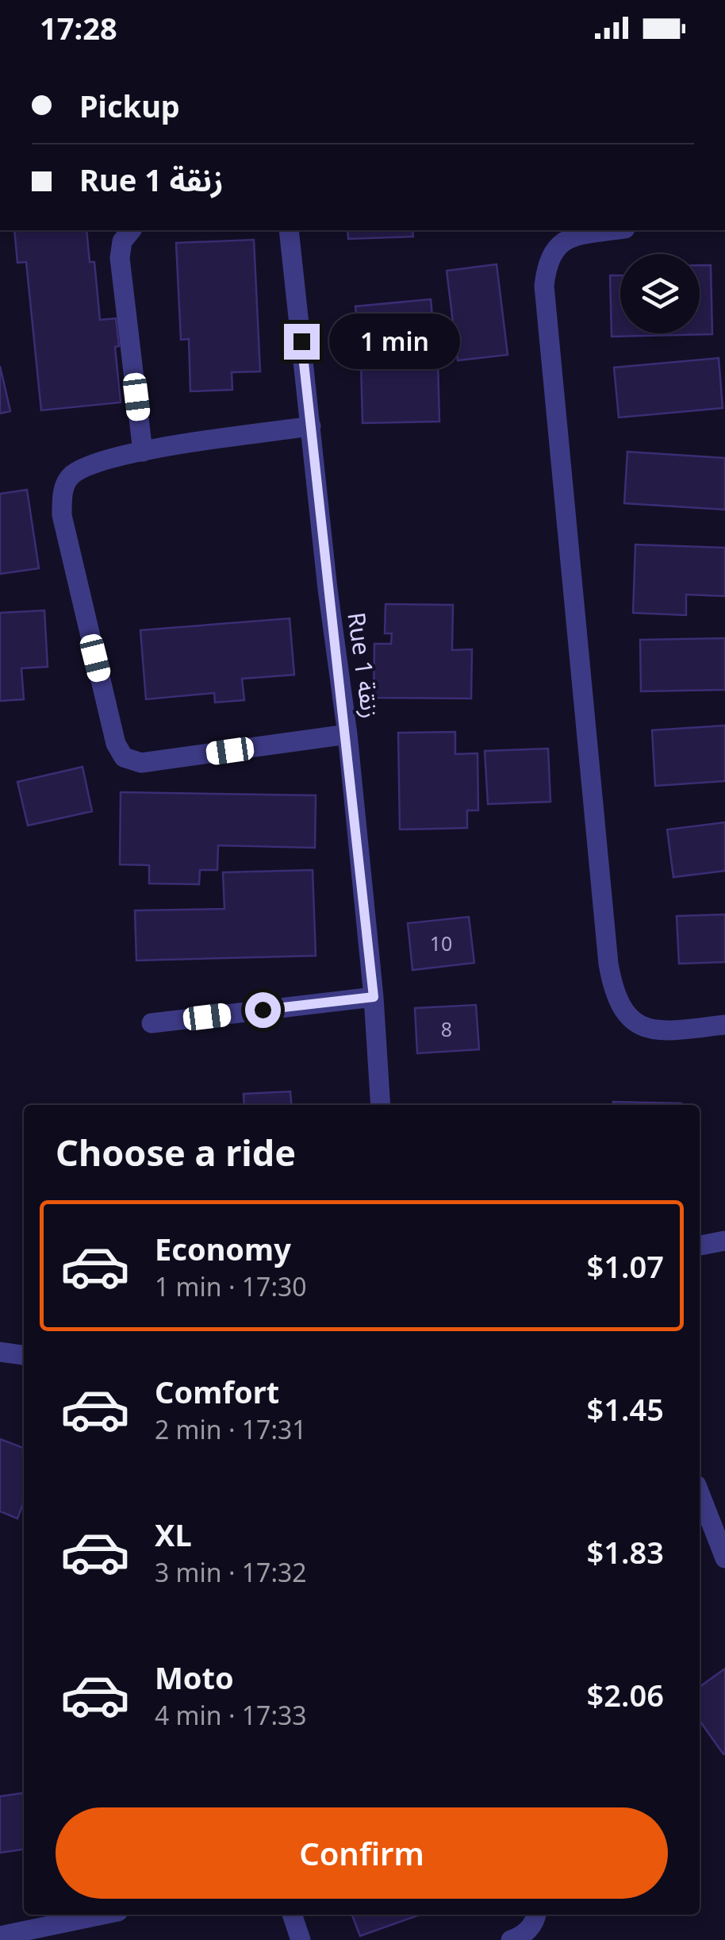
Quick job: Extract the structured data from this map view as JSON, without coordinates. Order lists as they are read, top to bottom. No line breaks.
{"streets":{"street":["Rue 1 زنقة"]},"house_numbers":["10","8"],"page":{"status":"17:28","banner":["Pickup","Rue 1 زنقة"],"bubble":"1 min","heading":"Choose a ride","list":[{"name":"Economy","note":"1 min · 17:30","value":"$1.07"},{"name":"Comfort","note":"2 min · 17:31","value":"$1.45"},{"name":"XL","note":"3 min · 17:32","value":"$1.83"},{"name":"Moto","note":"4 min · 17:33","value":"$2.06"}],"buttons":"Confirm"}}
